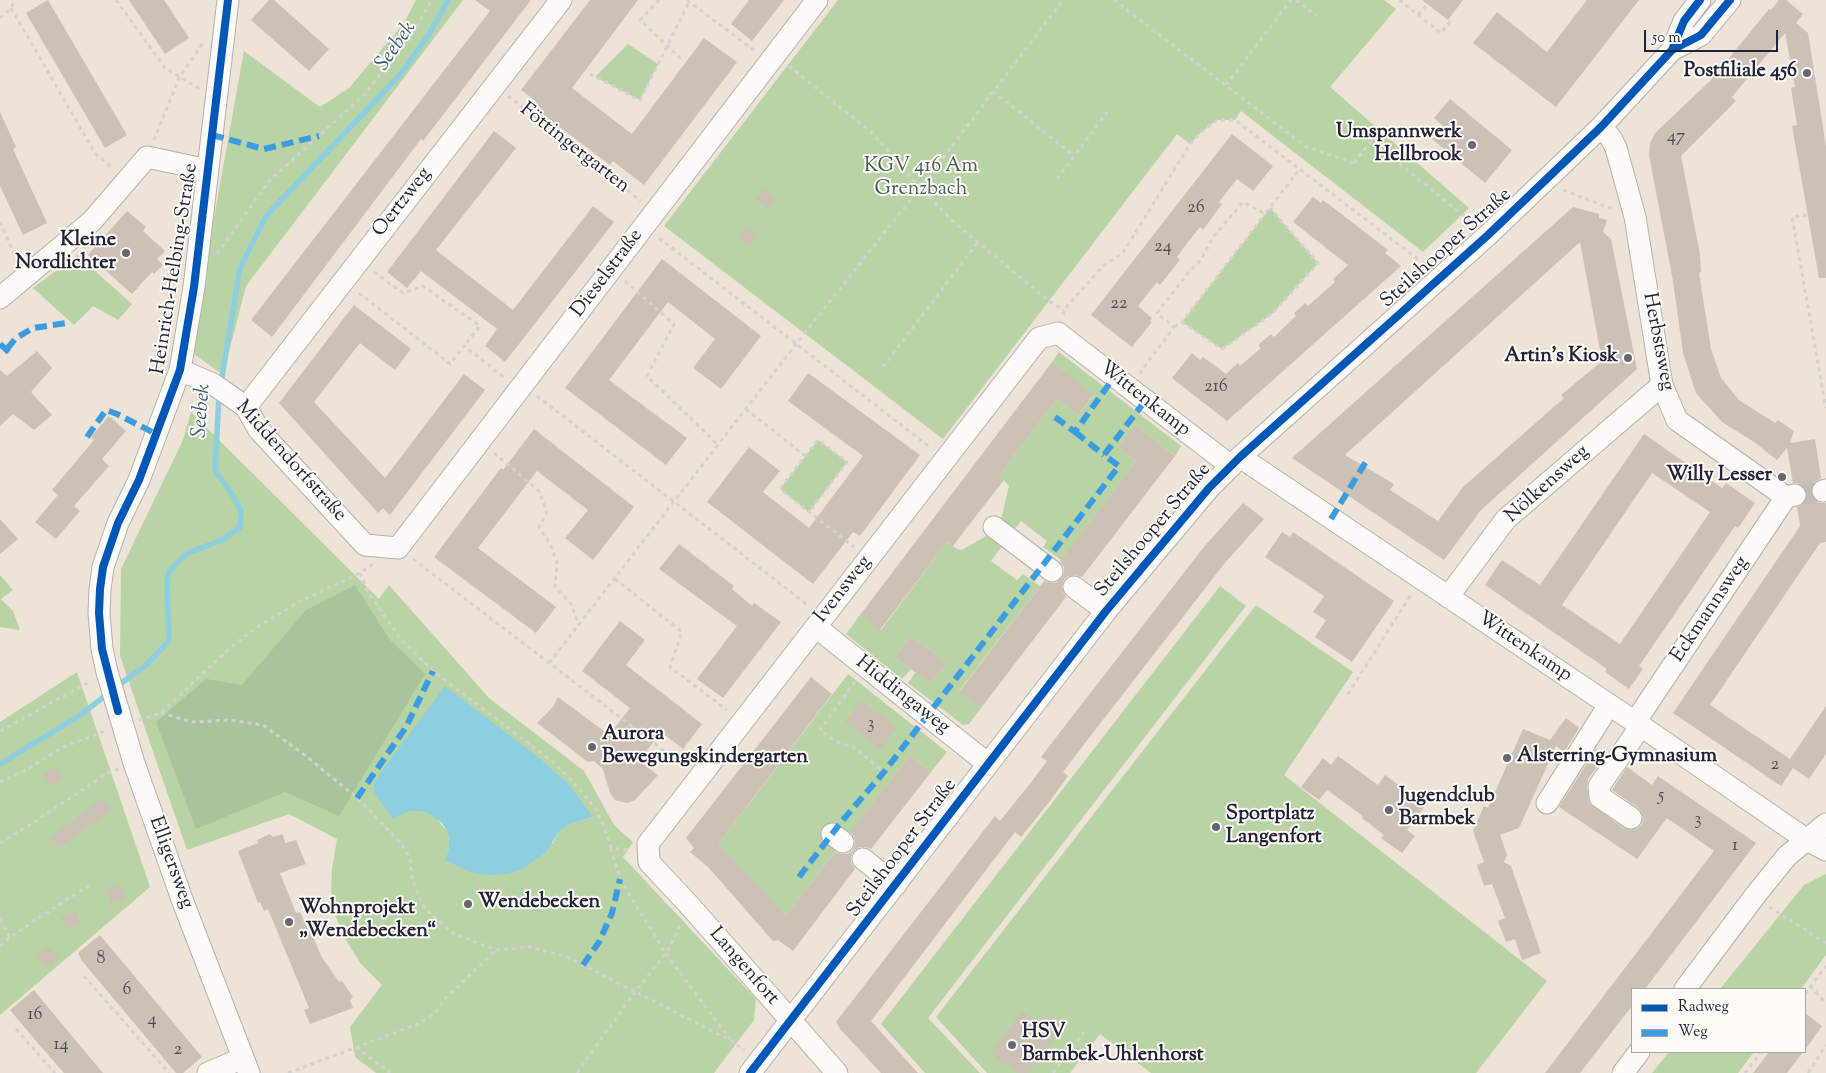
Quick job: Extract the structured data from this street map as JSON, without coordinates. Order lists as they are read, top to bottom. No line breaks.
{"streets":{"street":["Oertzweg","Steilshooper Straße","Heinrich-Helbing-Straße","Dieselstraße","Herbstsweg","Wittenkamp","Middendorfstraße","Nölkensweg","Ivensweg","Eckmannsweg","Hiddingaweg","Elligersweg","Langenfort"],"path":["Föttingergarten"]},"crossings":[["Föttingergarten","Oertzweg"],["Föttingergarten","Dieselstraße"],["Föttingergarten","Ivensweg"],["Oertzweg","Middendorfstraße"],["Steilshooper Straße","Herbstsweg"],["Steilshooper Straße","Wittenkamp"],["Steilshooper Straße","Hiddingaweg"],["Steilshooper Straße","Langenfort"],["Heinrich-Helbing-Straße","Elligersweg"],["Dieselstraße","Middendorfstraße"],["Herbstsweg","Nölkensweg"],["Herbstsweg","Eckmannsweg"],["Wittenkamp","Nölkensweg"],["Wittenkamp","Ivensweg"],["Wittenkamp","Eckmannsweg"],["Ivensweg","Hiddingaweg"],["Ivensweg","Langenfort"]],"water":["Seebek"],"parks":["KGV 416 Am Grenzbach"],"places":["Postfiliale 456","Umspannwerk Hellbrook","Kleine Nordlichter","Artin's Kiosk","Willy Lesser","Aurora Bewegungskindergarten","Alsterring-Gymnasium","Jugendclub Barmbek","Sportplatz Langenfort","Wendebecken","Wohnprojekt „Wendebecken“","HSV Barmbek-Uhlenhorst"],"house_numbers":["47","26","24","22","216","3","2","5","3","1","8","6","16","4","14","2"],"legend":["Radweg","Weg"],"scale_bar":"50 m"}
